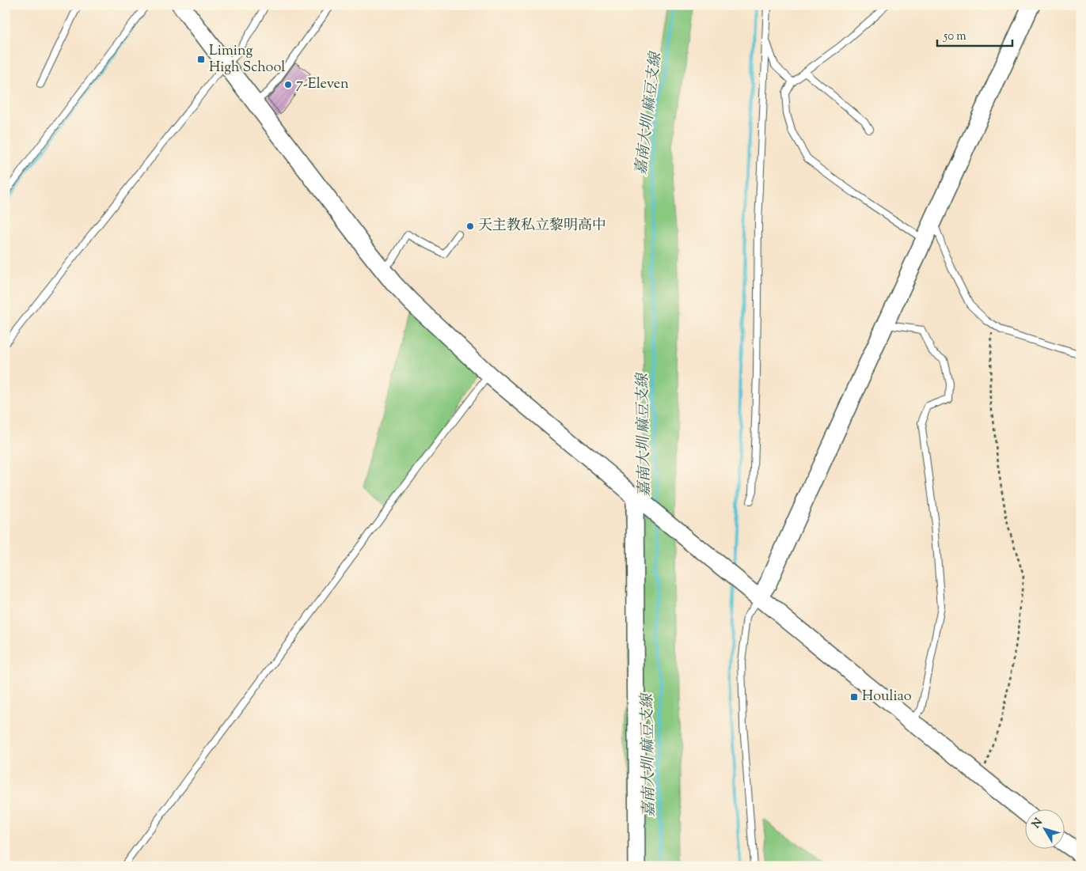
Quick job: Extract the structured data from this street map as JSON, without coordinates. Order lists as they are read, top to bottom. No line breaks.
{"water":["嘉南大圳 麻豆支線"],"places":{"transit":["Liming High School","Houliao"],"other":["7-Eleven","天主教私立黎明高中"]},"scale_bar":"50 m","north":"top left"}
